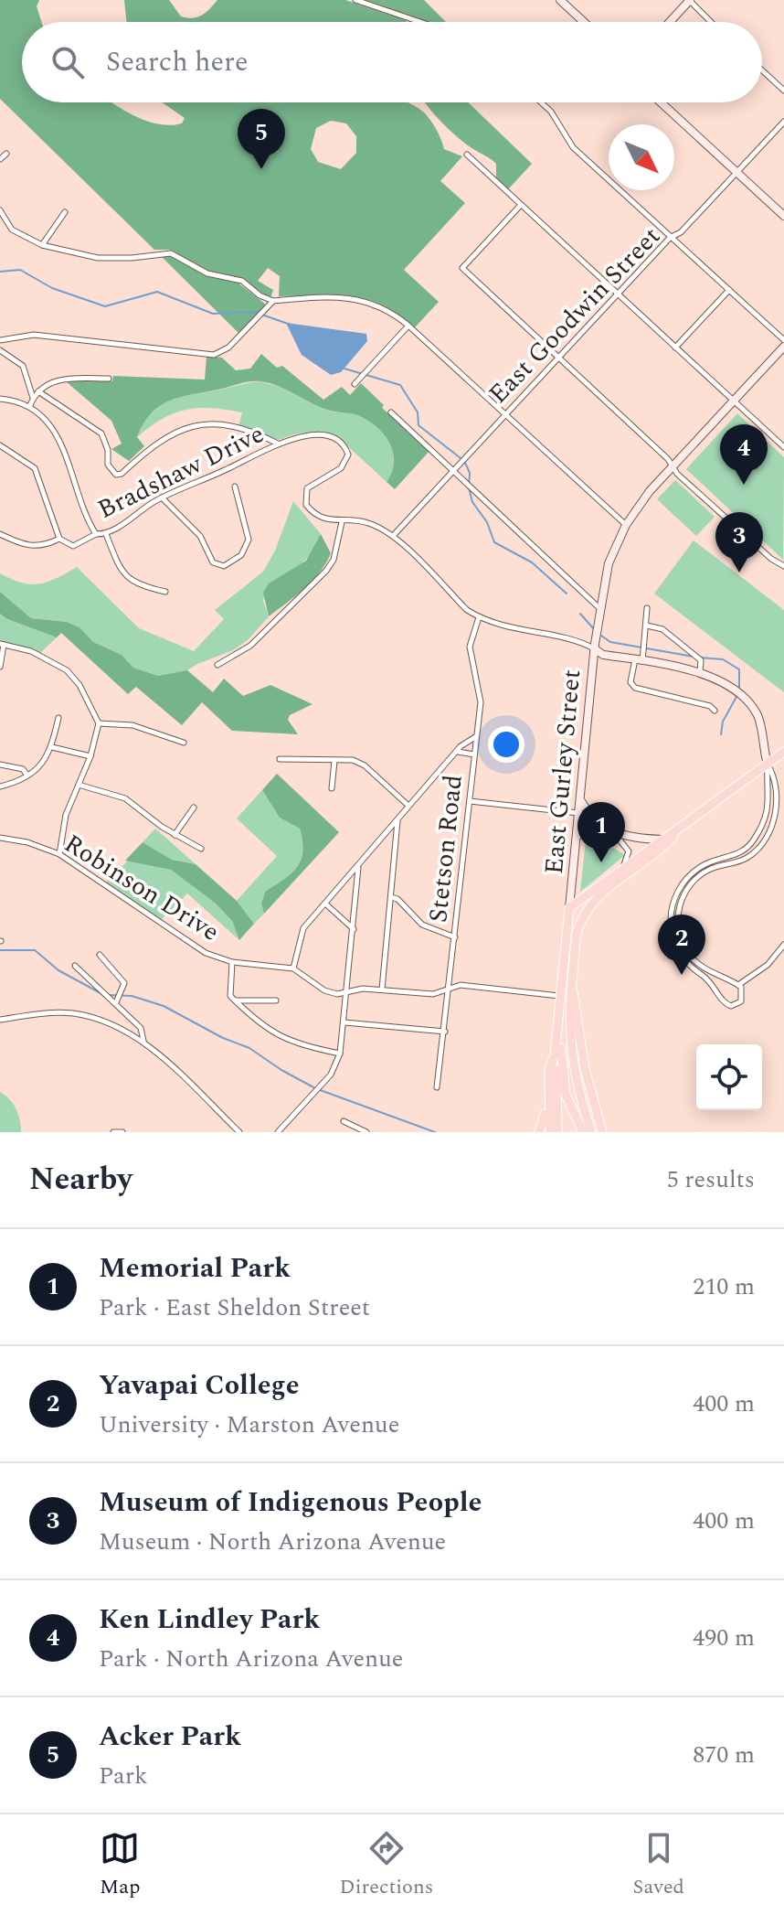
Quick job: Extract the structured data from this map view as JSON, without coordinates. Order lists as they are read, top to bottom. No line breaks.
{"streets":{"main road":["East Gurley Street"],"street":["East Goodwin Street","Bradshaw Drive","Stetson Road","Robinson Drive"]},"crossings":[["East Goodwin Street","Bradshaw Drive"],["Bradshaw Drive","East Gurley Street"],["Bradshaw Drive","Stetson Road"],["East Gurley Street","Robinson Drive"],["Stetson Road","Robinson Drive"]],"north":"bottom right","page":{"search":"Search here","pins":["5","4","3","1","2"],"heading":["Nearby","5 results"],"list":[{"mark":"1","name":"Memorial Park","note":"Park · East Sheldon Street","value":"210 m"},{"mark":"2","name":"Yavapai College","note":"University · Marston Avenue","value":"400 m"},{"mark":"3","name":"Museum of Indigenous People","note":"Museum · North Arizona Avenue","value":"400 m"},{"mark":"4","name":"Ken Lindley Park","note":"Park · North Arizona Avenue","value":"490 m"},{"mark":"5","name":"Acker Park","note":"Park","value":"870 m"}],"nav":["Map","Directions","Saved"]}}
